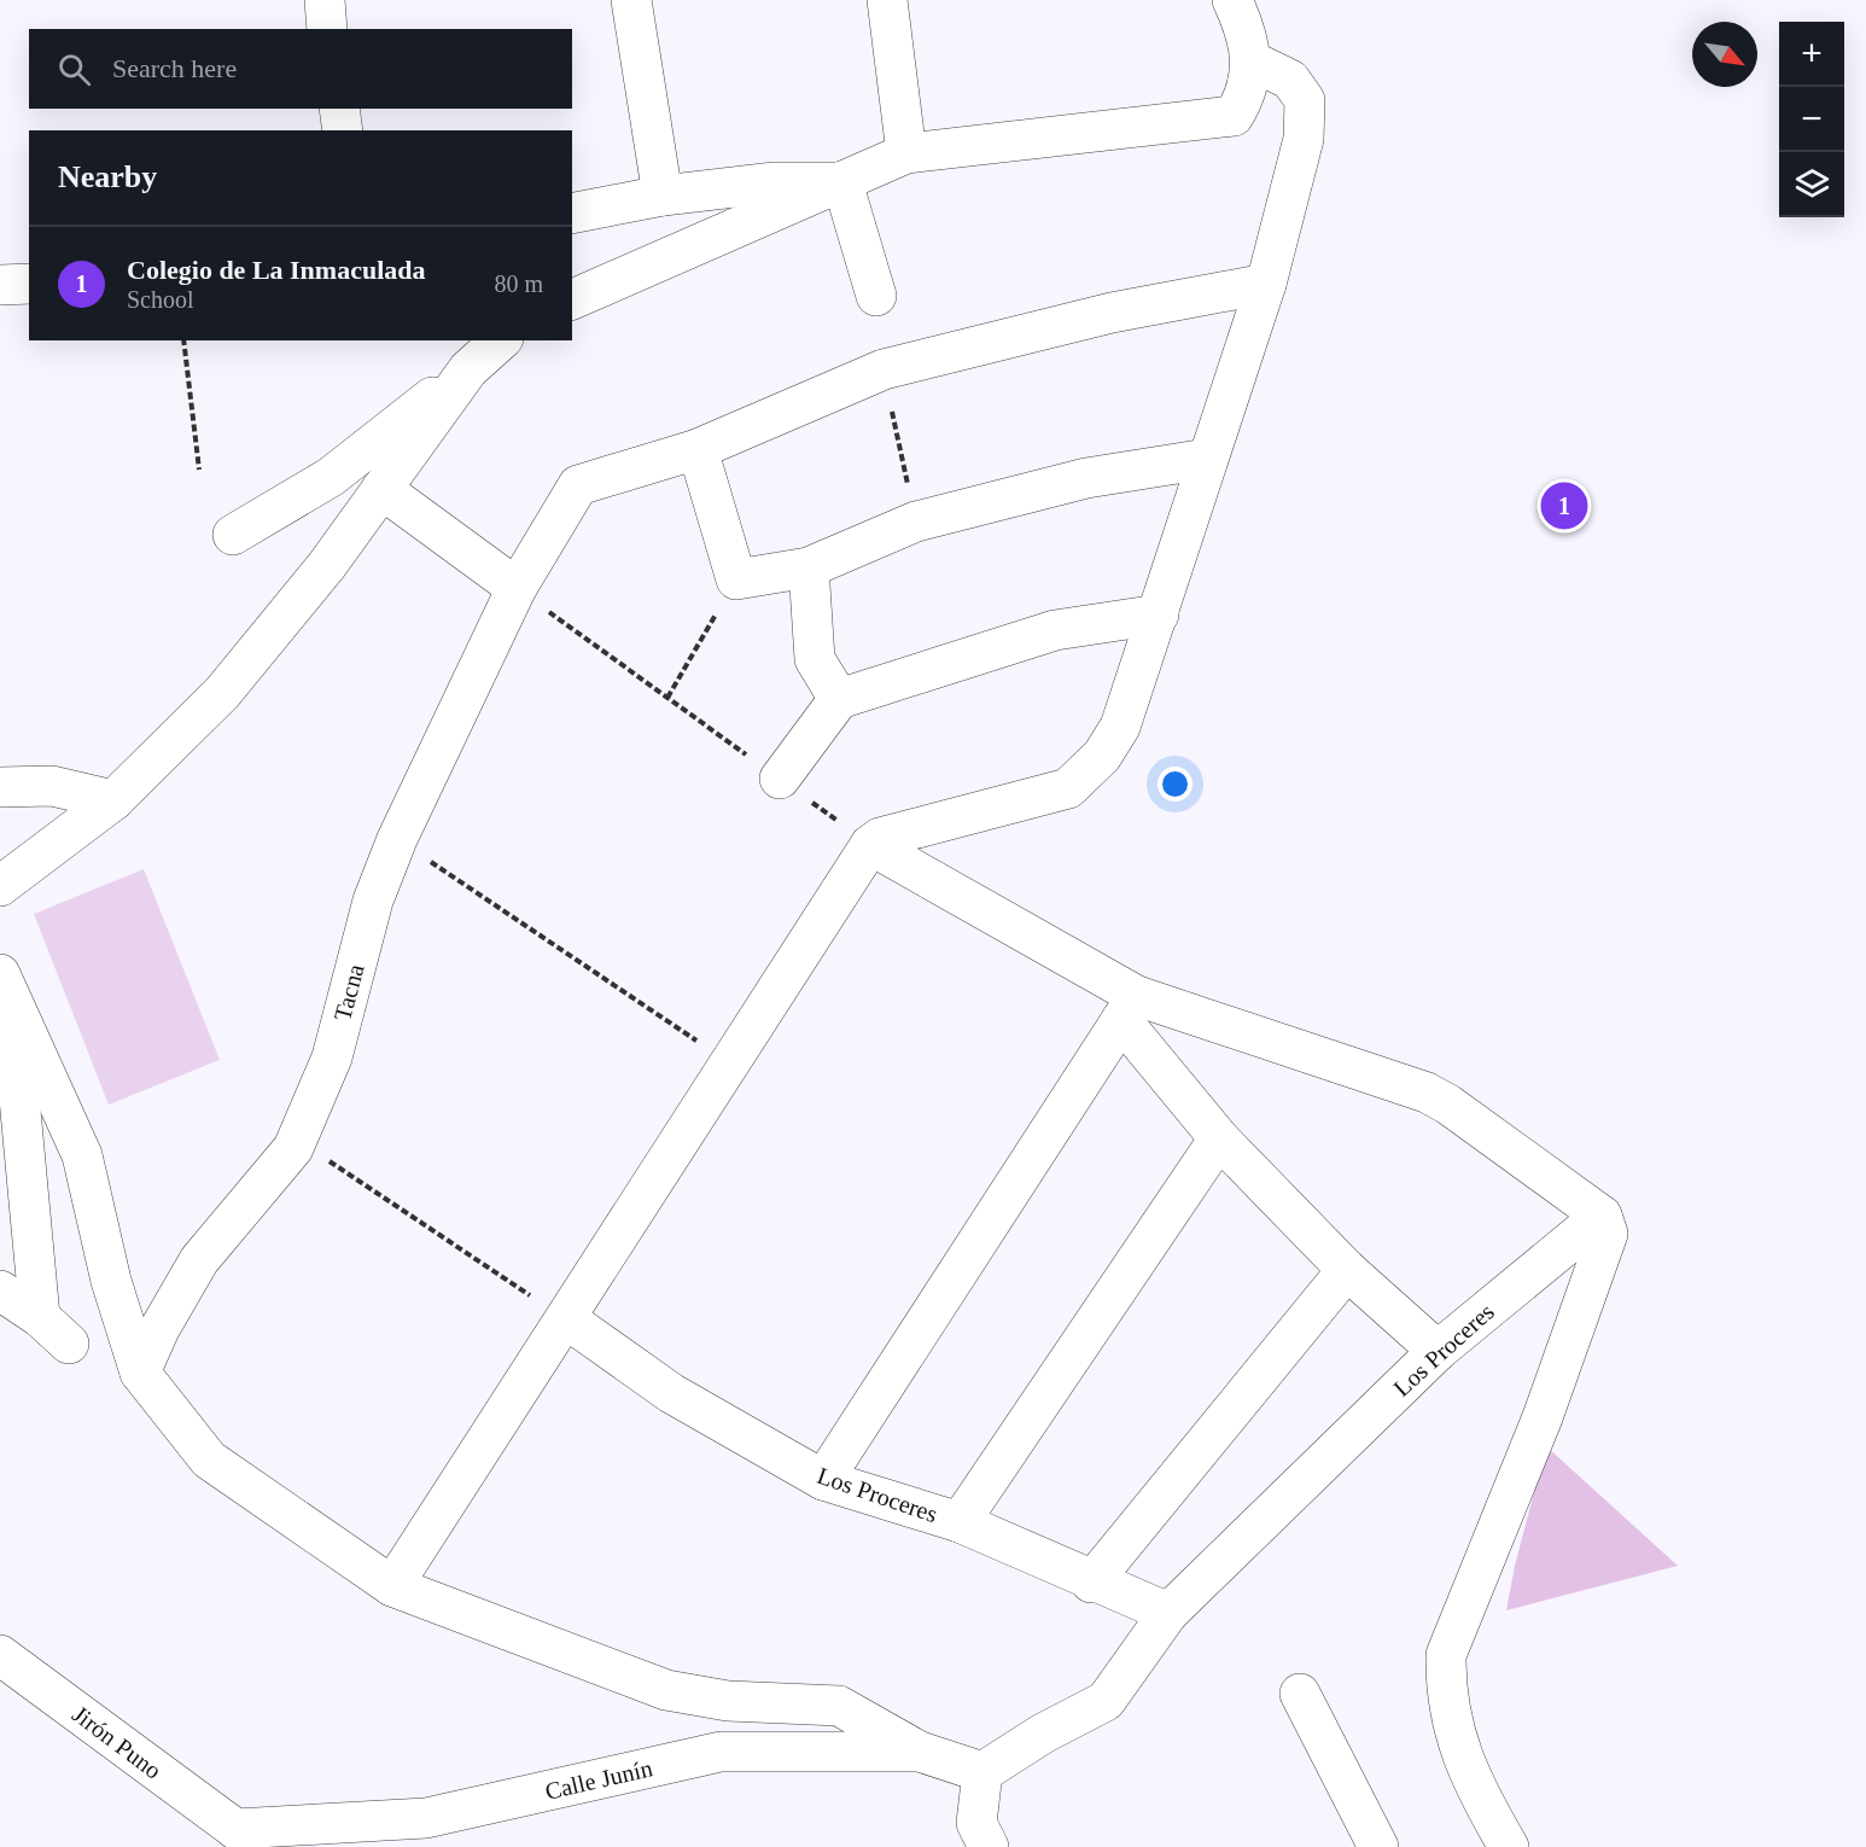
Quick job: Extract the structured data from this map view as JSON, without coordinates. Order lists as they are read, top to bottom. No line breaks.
{"streets":{"street":["Tacna","Los Proceres","Jirón Puno","Calle Junín"]},"crossings":[["Los Proceres","Calle Junín"],["Jirón Puno","Calle Junín"]],"north":"bottom right","page":{"map_buttons":["+","−"],"search":"Search here","heading":"Nearby","list":[{"mark":"1","name":"Colegio de La Inmaculada","note":"School","value":"80 m"}],"pins":"1"}}
